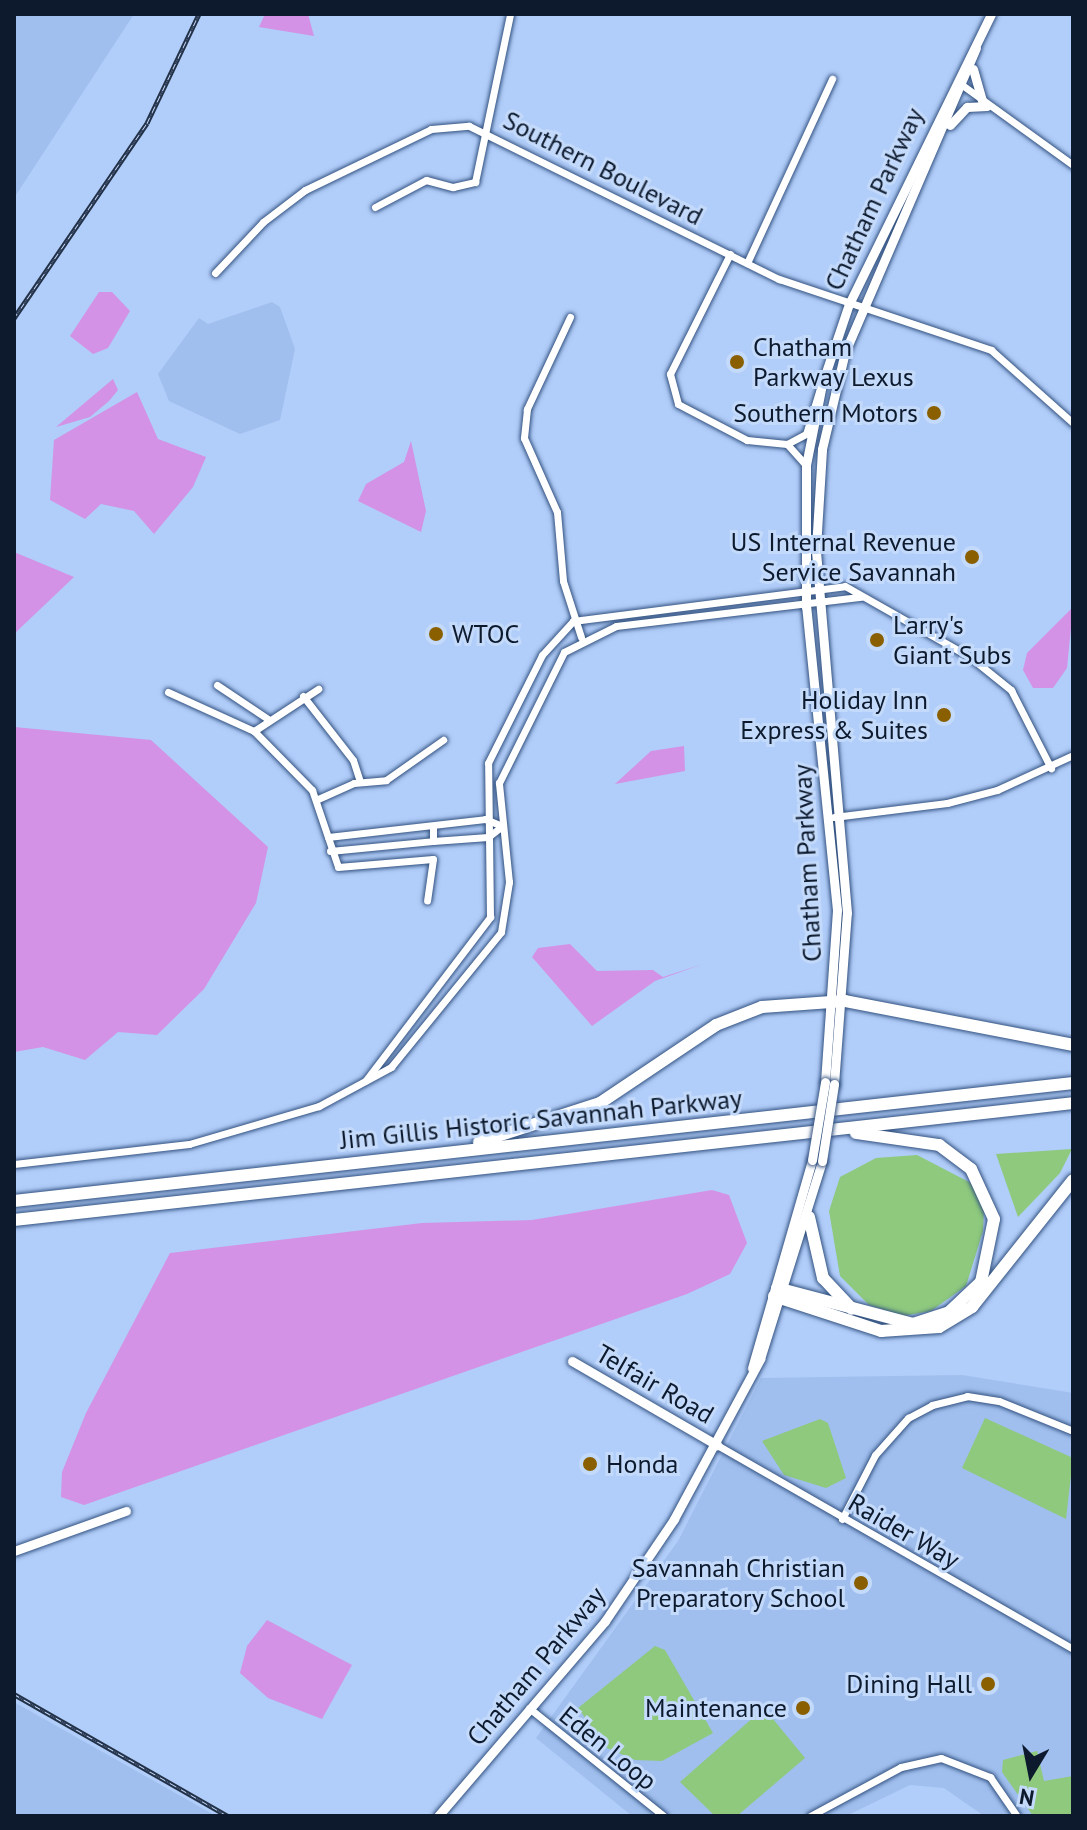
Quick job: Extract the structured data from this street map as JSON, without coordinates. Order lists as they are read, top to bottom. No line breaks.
{"streets":{"highway":["Jim Gillis Historic Savannah Parkway"],"main road":["Chatham Parkway","Telfair Road"],"street":["Southern Boulevard","Raider Way","Eden Loop"]},"crossings":[["Southern Boulevard","Chatham Parkway"],["Chatham Parkway","Telfair Road"],["Chatham Parkway","Raider Way"],["Chatham Parkway","Eden Loop"],["Telfair Road","Raider Way"]],"places":["Chatham Parkway Lexus","Southern Motors","US Internal Revenue Service Savannah","WTOC","Larry's Giant Subs","Holiday Inn Express & Suites","Honda","Savannah Christian Preparatory School","Dining Hall","Maintenance"],"north":"bottom"}
